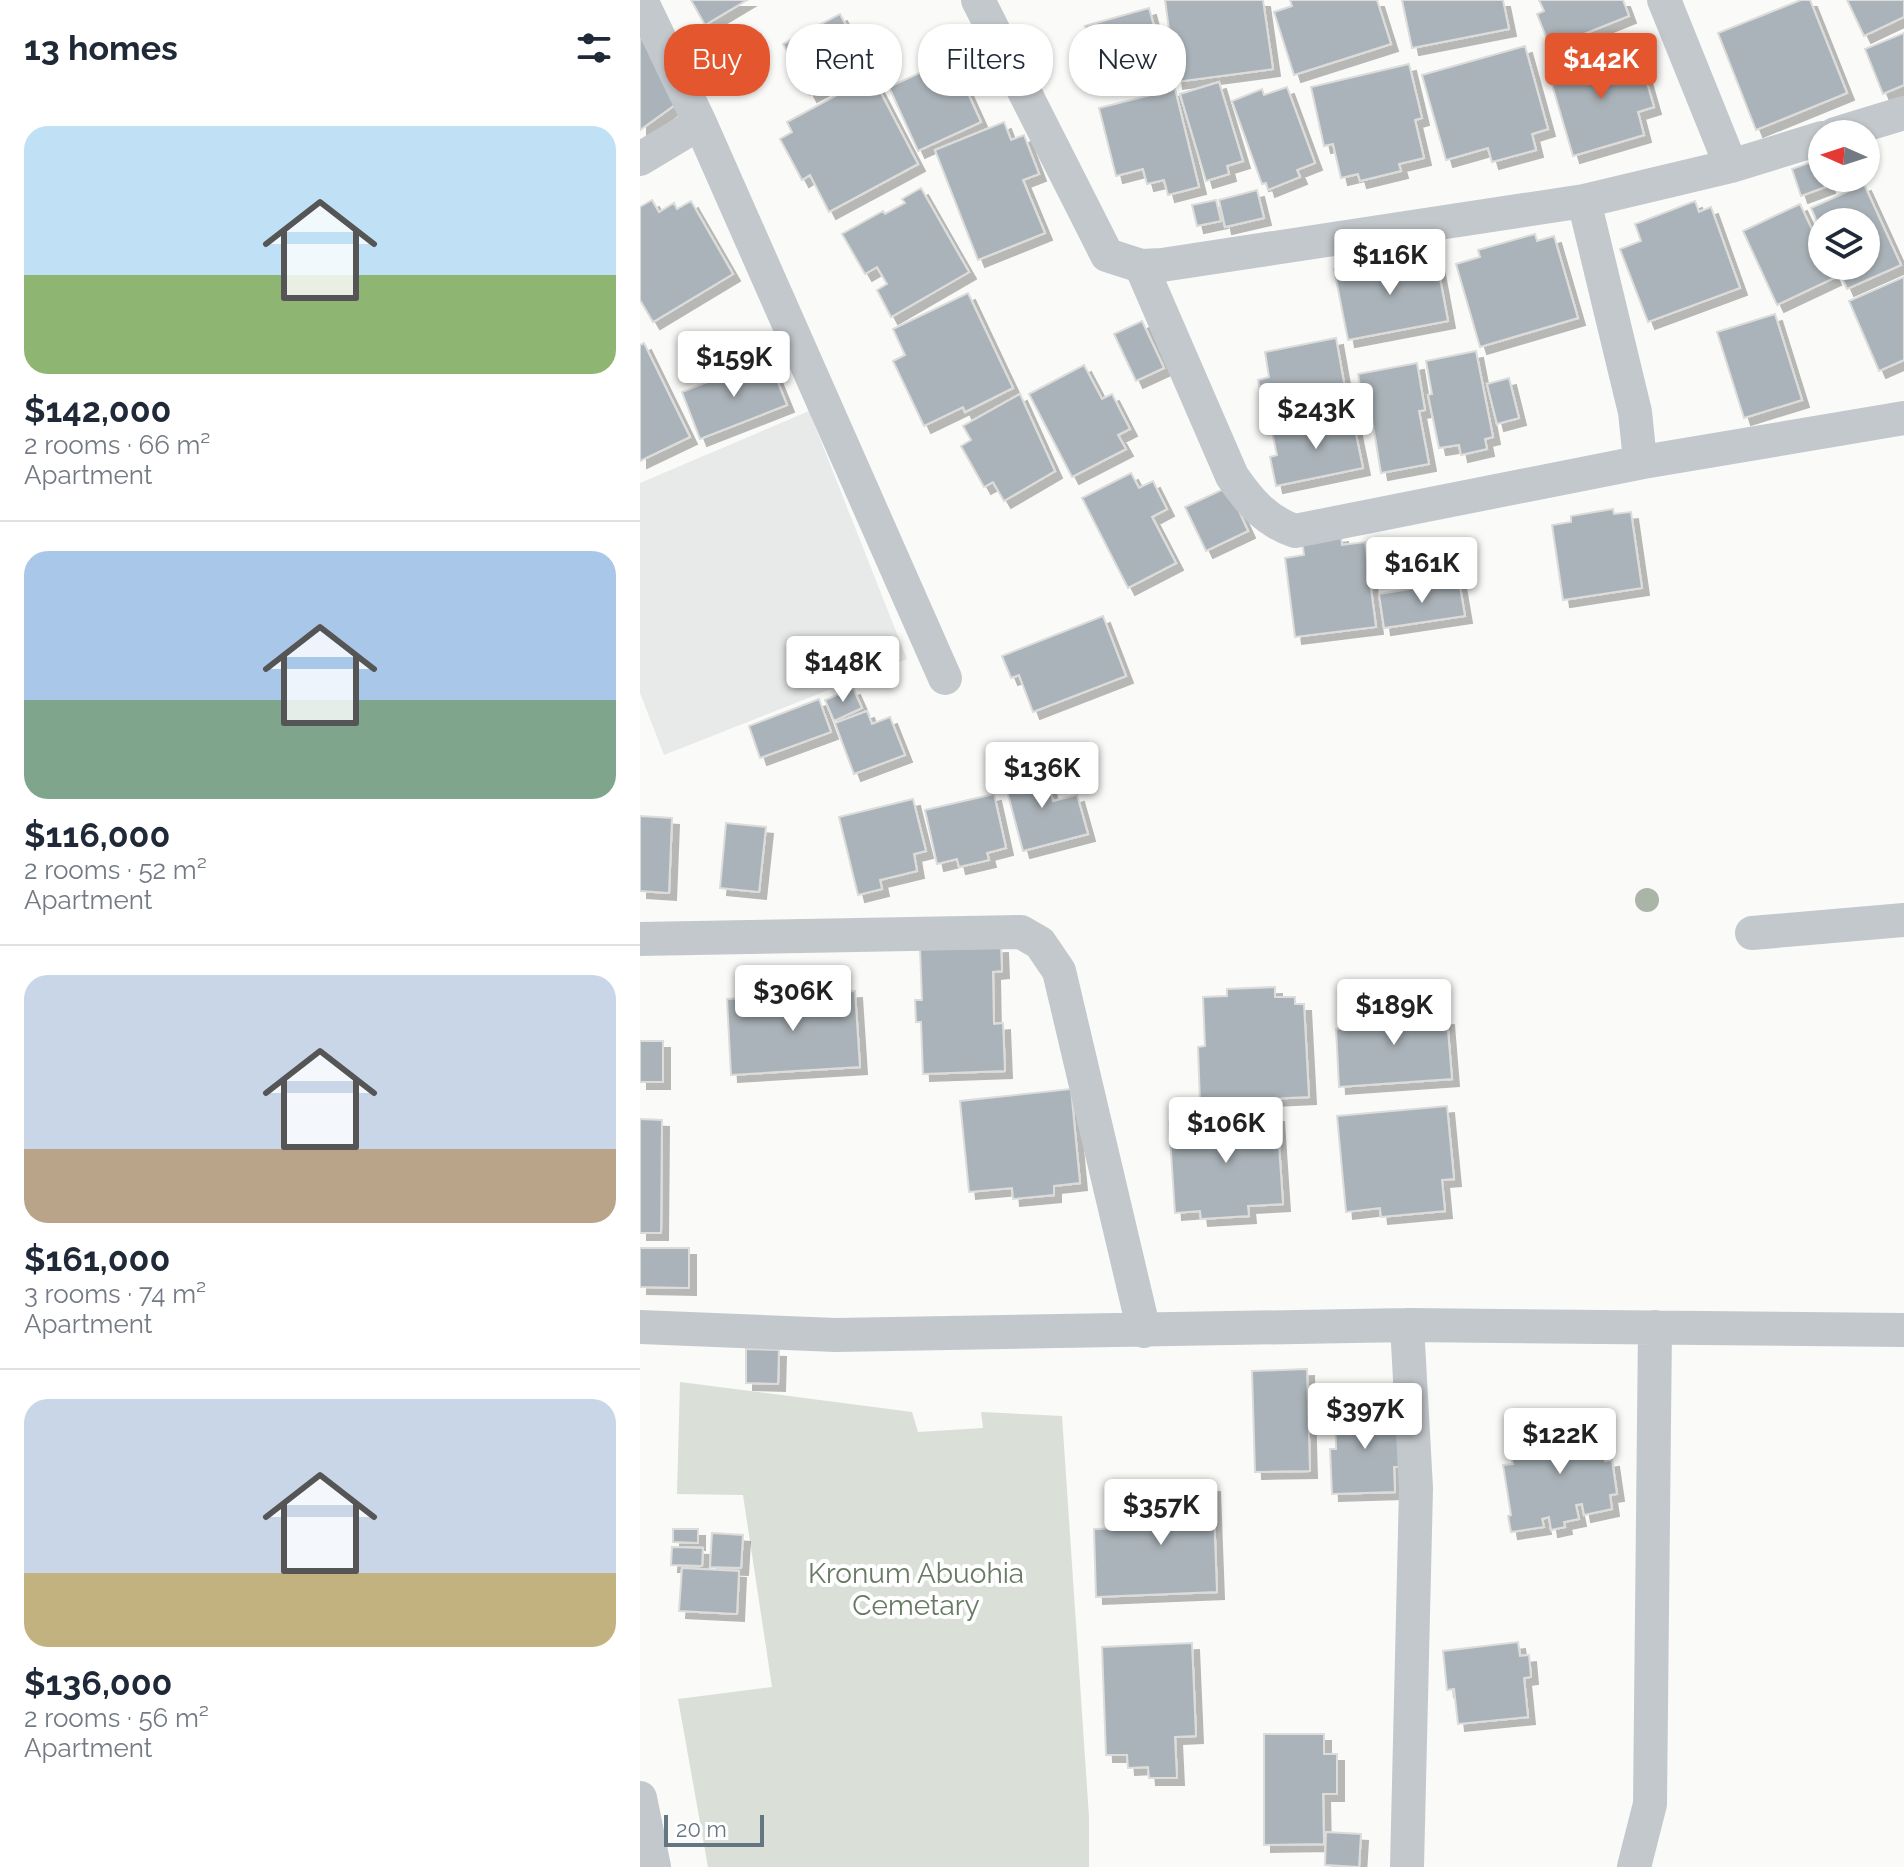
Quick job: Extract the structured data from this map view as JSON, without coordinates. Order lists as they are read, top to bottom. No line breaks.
{"parks":["Kronum Abuohia Cemetary"],"scale_bar":"20 m","north":"left","page":{"heading":"13 homes","chip":["Buy","Rent","Filters","New"],"price":["$142K","$116K","$159K","$243K","$161K","$148K","$136K","$306K","$189K","$106K","$397K","$122K","$357K"],"list":[{"name":"$142,000","note":"2 rooms · 66 m² · Apartment"},{"name":"$116,000","note":"2 rooms · 52 m² · Apartment"},{"name":"$161,000","note":"3 rooms · 74 m² · Apartment"},{"name":"$136,000","note":"2 rooms · 56 m² · Apartment"}],"scale":"20 m"}}
